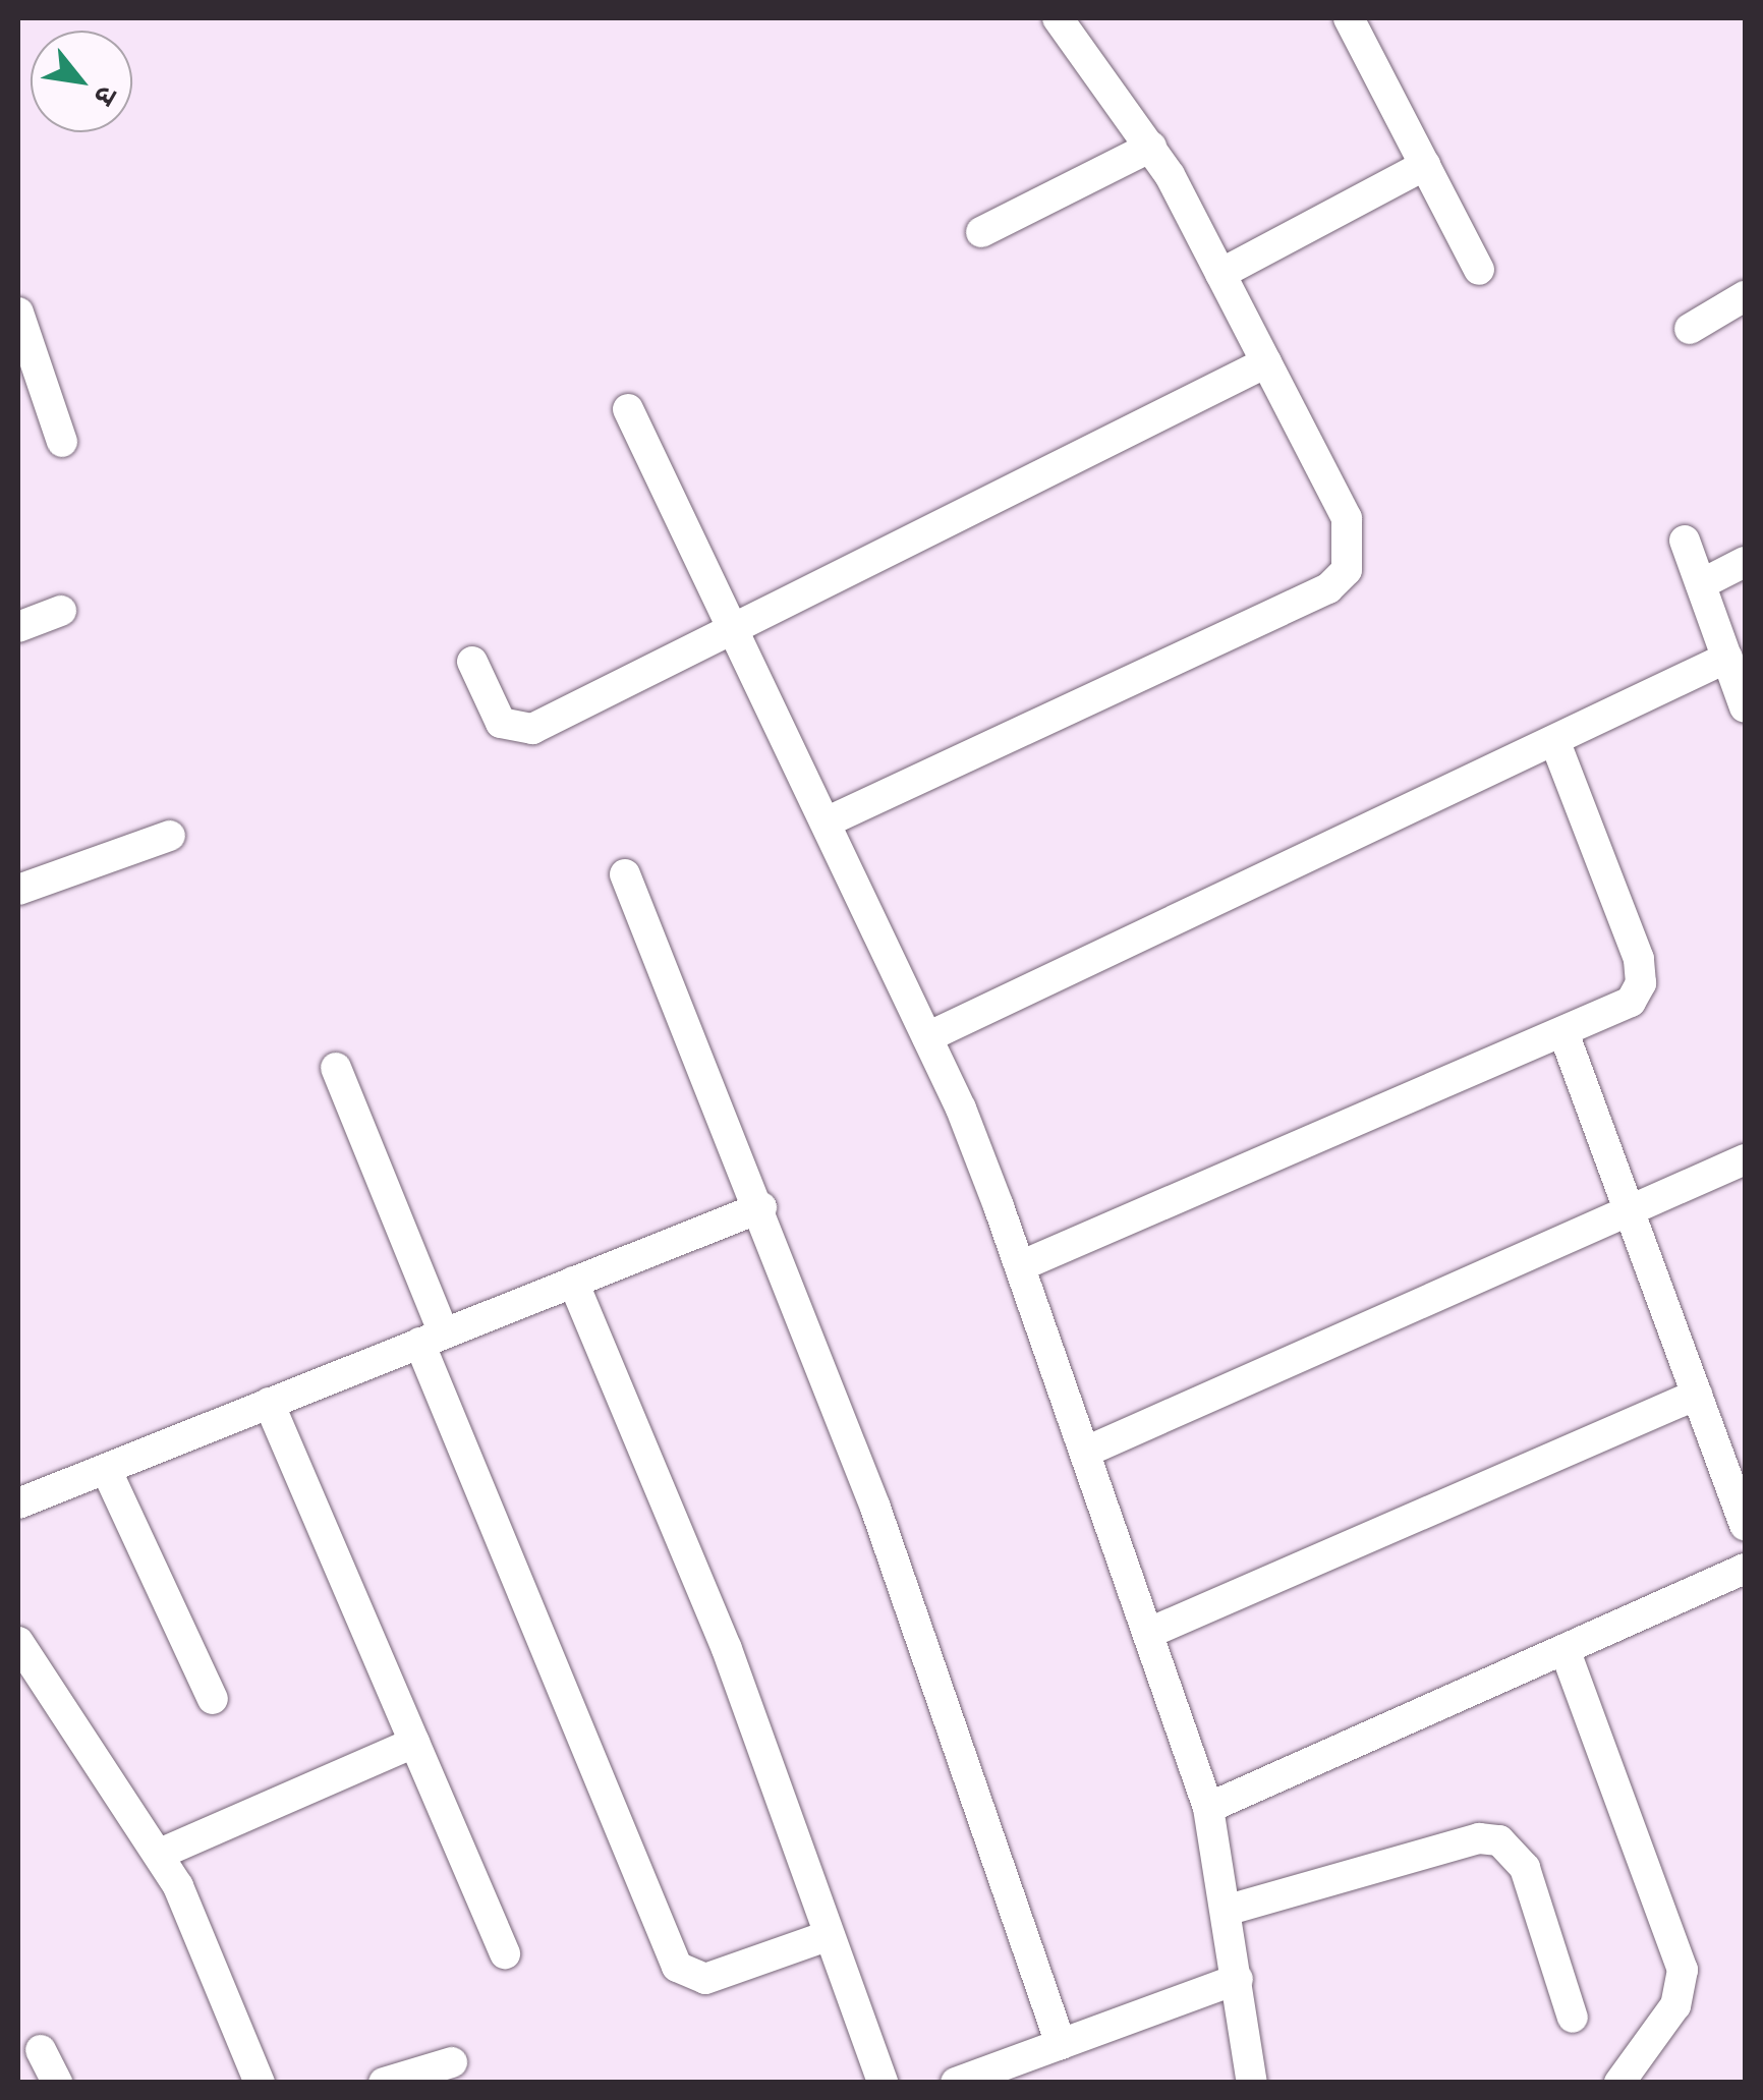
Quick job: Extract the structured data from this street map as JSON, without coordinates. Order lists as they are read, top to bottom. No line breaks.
{"north":"bottom right"}
